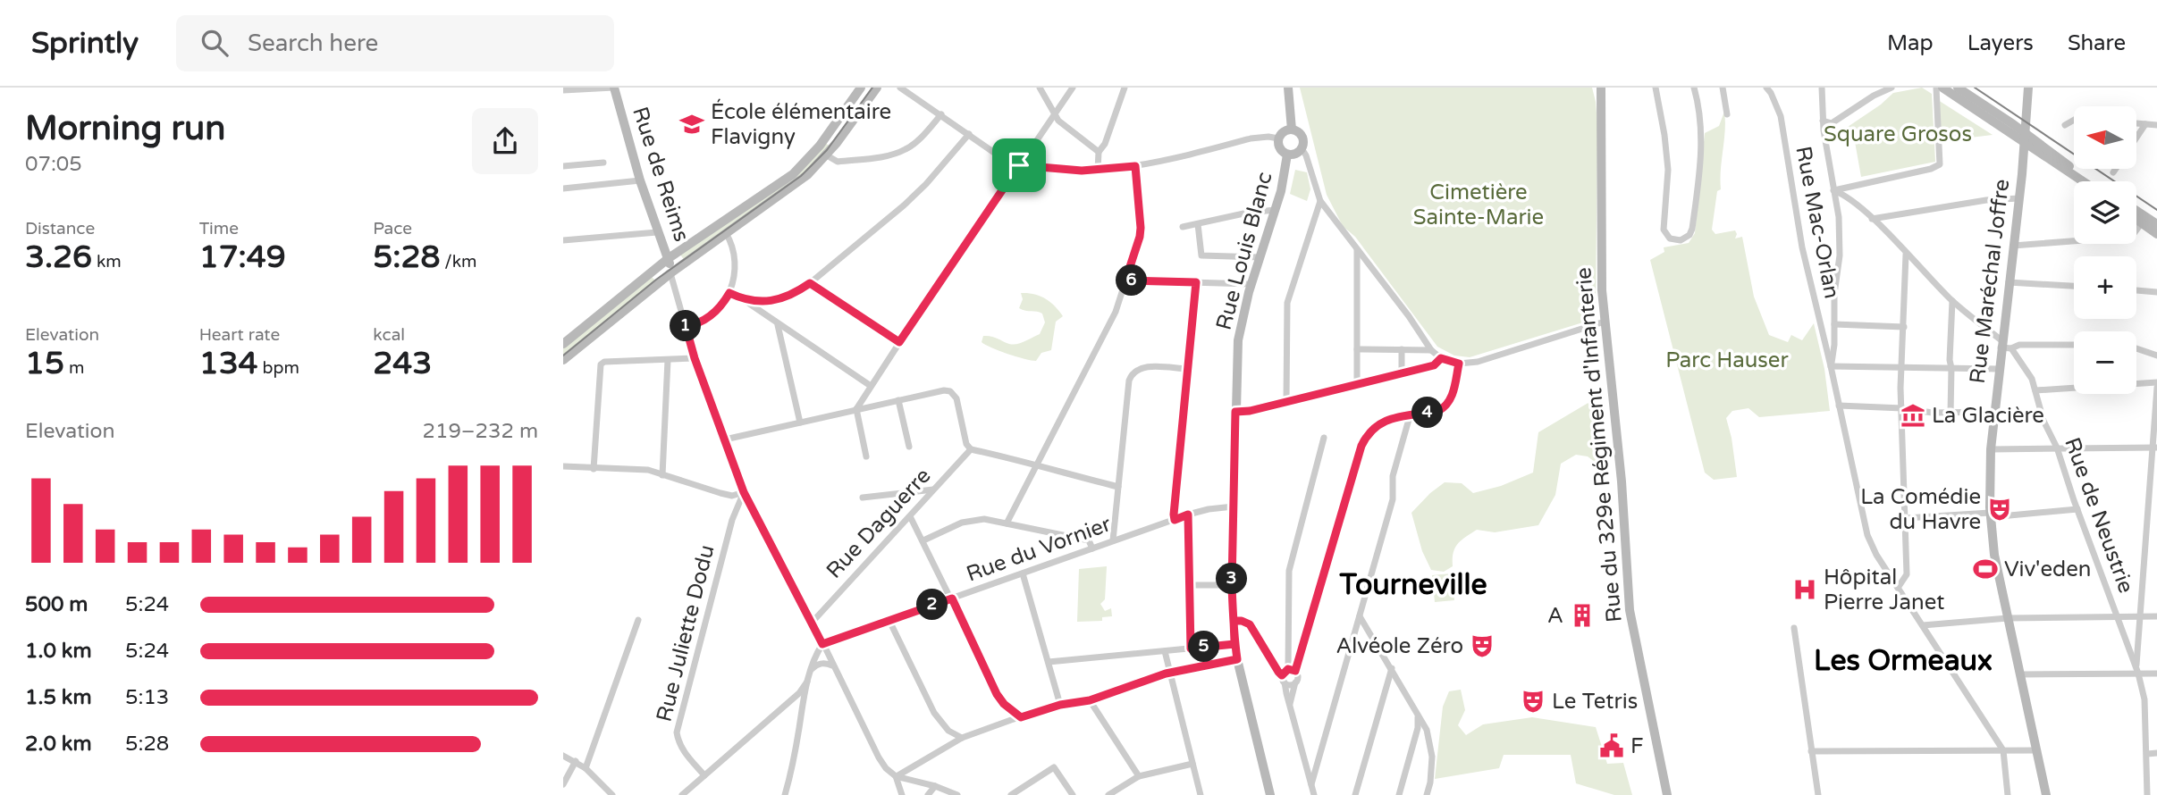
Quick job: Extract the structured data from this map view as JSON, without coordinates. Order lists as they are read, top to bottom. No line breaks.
{"streets":{"main road":["Rue de Reims","Rue Louis Blanc","Rue Maréchal Joffre","Rue du 329e Régiment d'Infanterie"],"street":["Rue Mac-Orlan","Rue de Neustrie","Rue Daguerre","Rue du Vornier","Rue Juliette Dodu"]},"crossings":[["Rue Louis Blanc","Rue du Vornier"]],"districts":["Tourneville","Les Ormeaux"],"parks":["Square Grosos","Cimetière Sainte-Marie","Parc Hauser"],"places":{"school or university":["École élémentaire Flavigny"],"museum":["La Glacière"],"theatre":["La Comédie du Havre","Alvéole Zéro","Le Tetris"],"sports":["Viv'eden"],"hospital":["Hôpital Pierre Janet"],"building":["A"],"public building":["F"]},"north":"left","page":{"header":"Sprintly","search":"Search here","nav":["Map","Layers","Share"],"heading":["Morning run","07:05"],"map_buttons":["+","−"],"stats":[["Distance","3.26 km"],["Time","17:49"],["Pace","5:28 /km"],["Elevation","15 m"],["Heart rate","134 bpm"],["kcal","243"]],"pins":["6","1","4","3","2","5"],"chart":["Elevation","219–232 m"],"list":[{"name":"500 m","note":"5:24"},{"name":"1.0 km","note":"5:24"},{"name":"1.5 km","note":"5:13"},{"name":"2.0 km","note":"5:28"}]}}
